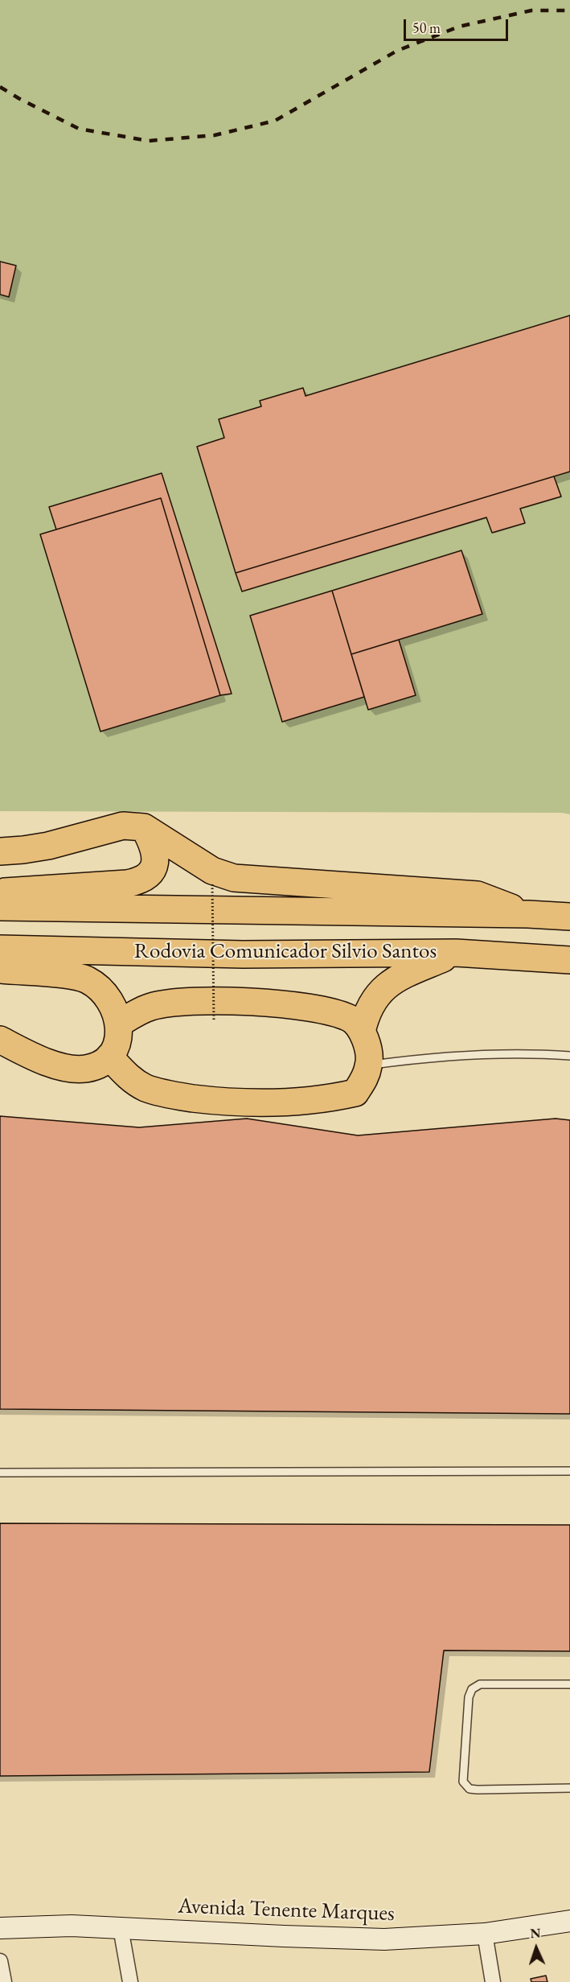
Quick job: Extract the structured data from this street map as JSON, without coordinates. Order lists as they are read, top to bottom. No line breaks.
{"streets":{"highway":["Rodovia Comunicador Silvio Santos"],"main road":["Avenida Tenente Marques"]},"scale_bar":"50 m","north":"top"}
